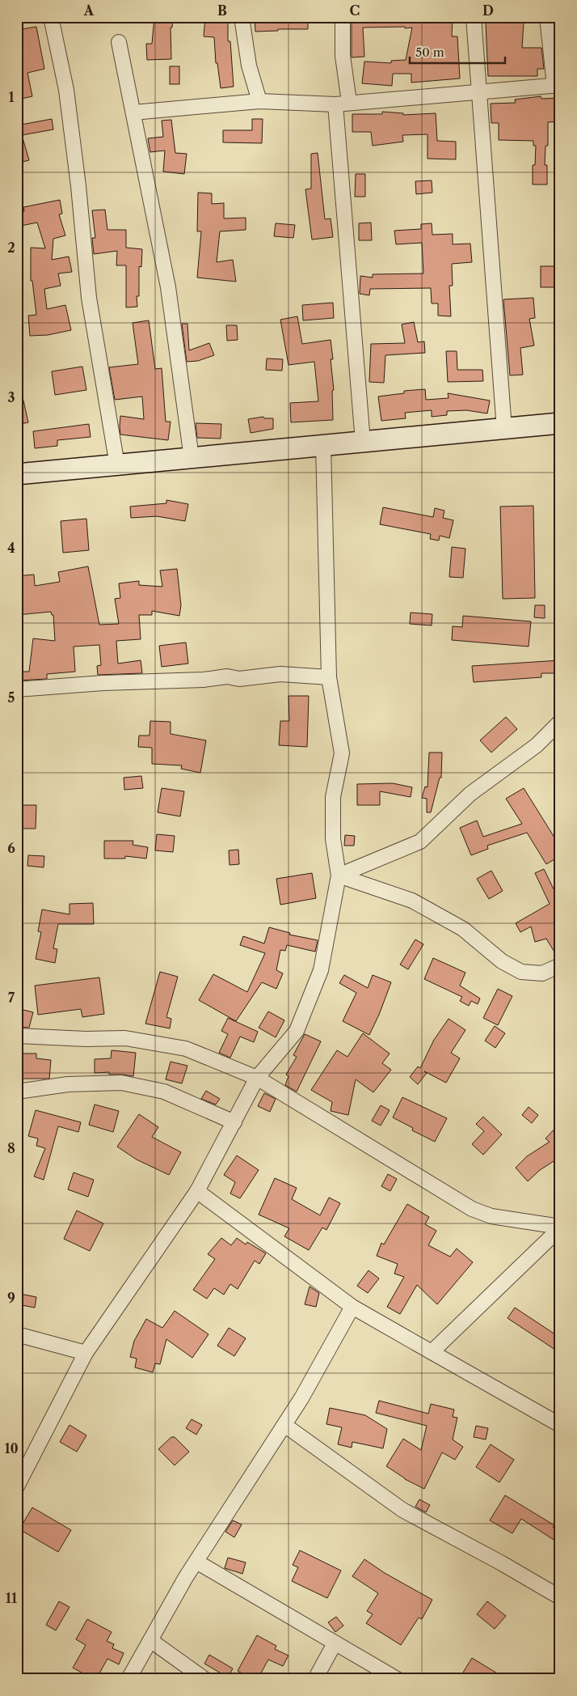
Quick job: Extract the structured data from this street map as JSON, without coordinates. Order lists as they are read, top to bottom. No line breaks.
{"scale_bar":"50 m","grid":{"columns":["A","B","C","D"],"rows":["1","2","3","4","5","6","7","8","9","10","11"]}}
